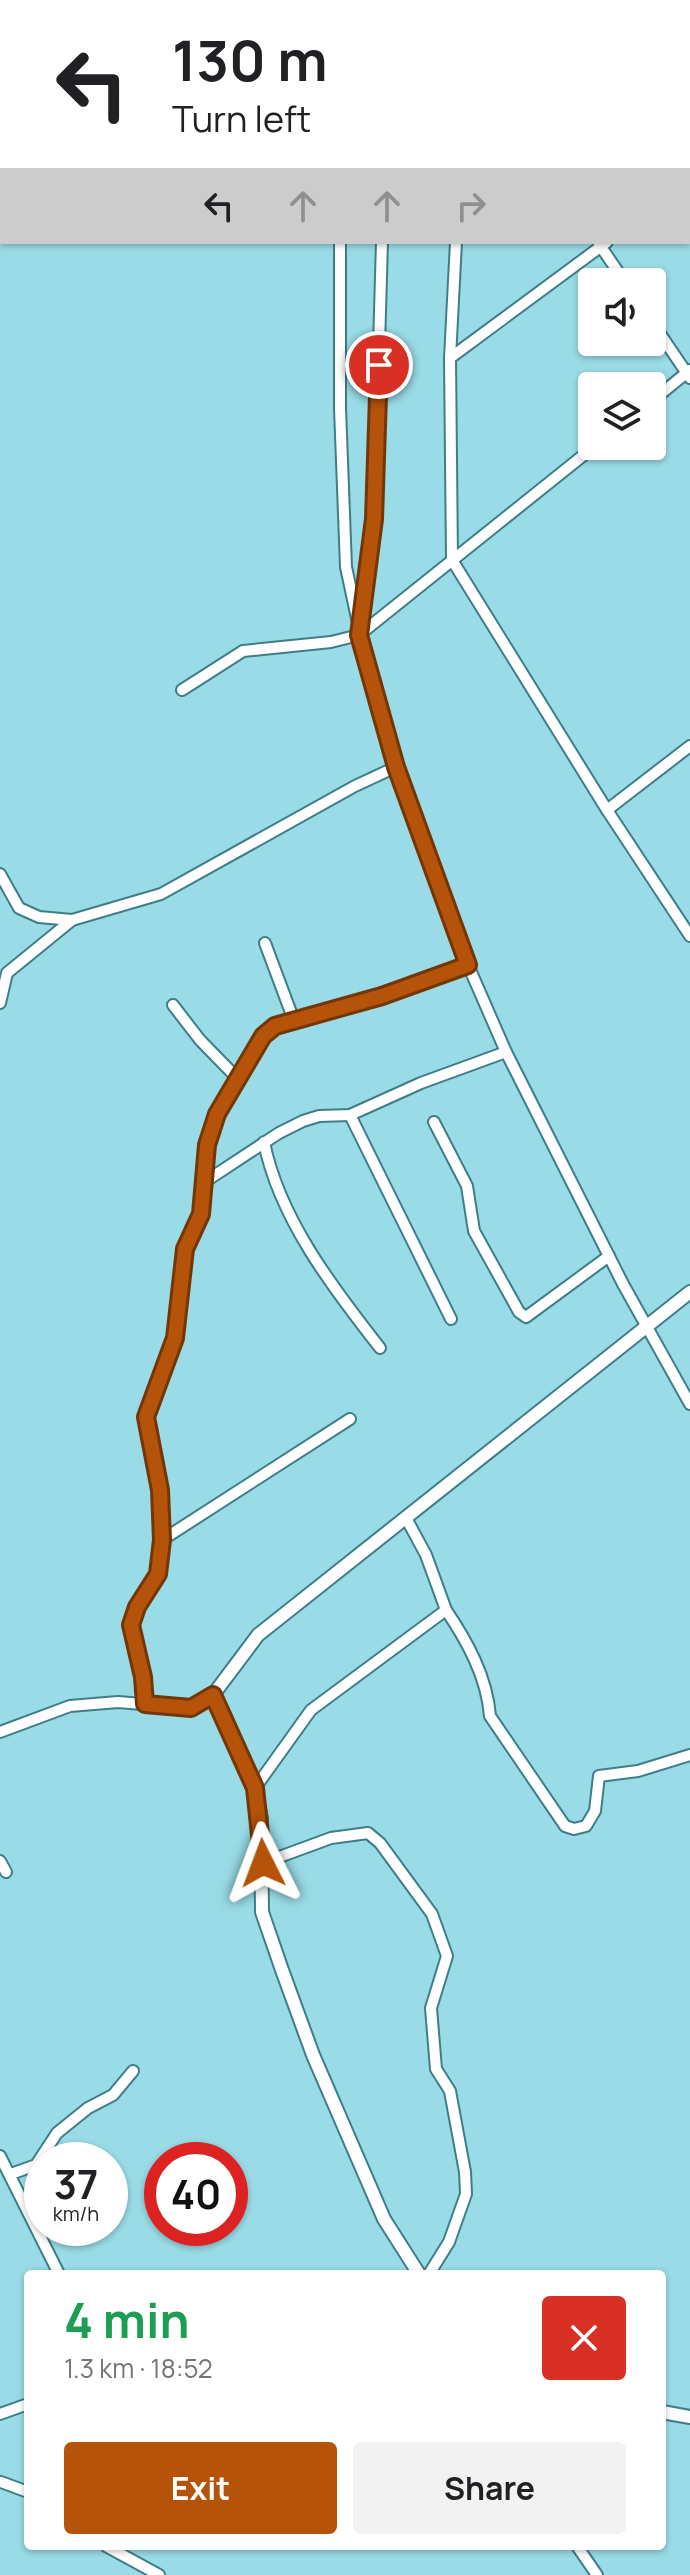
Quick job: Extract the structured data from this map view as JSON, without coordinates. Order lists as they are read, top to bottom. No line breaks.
{"page":{"turn":["130 m","Turn left"],"speed":"37 km/h","limit":"40","heading":["4 min","1.3 km · 18:52"],"buttons":["Exit","Share"]}}
